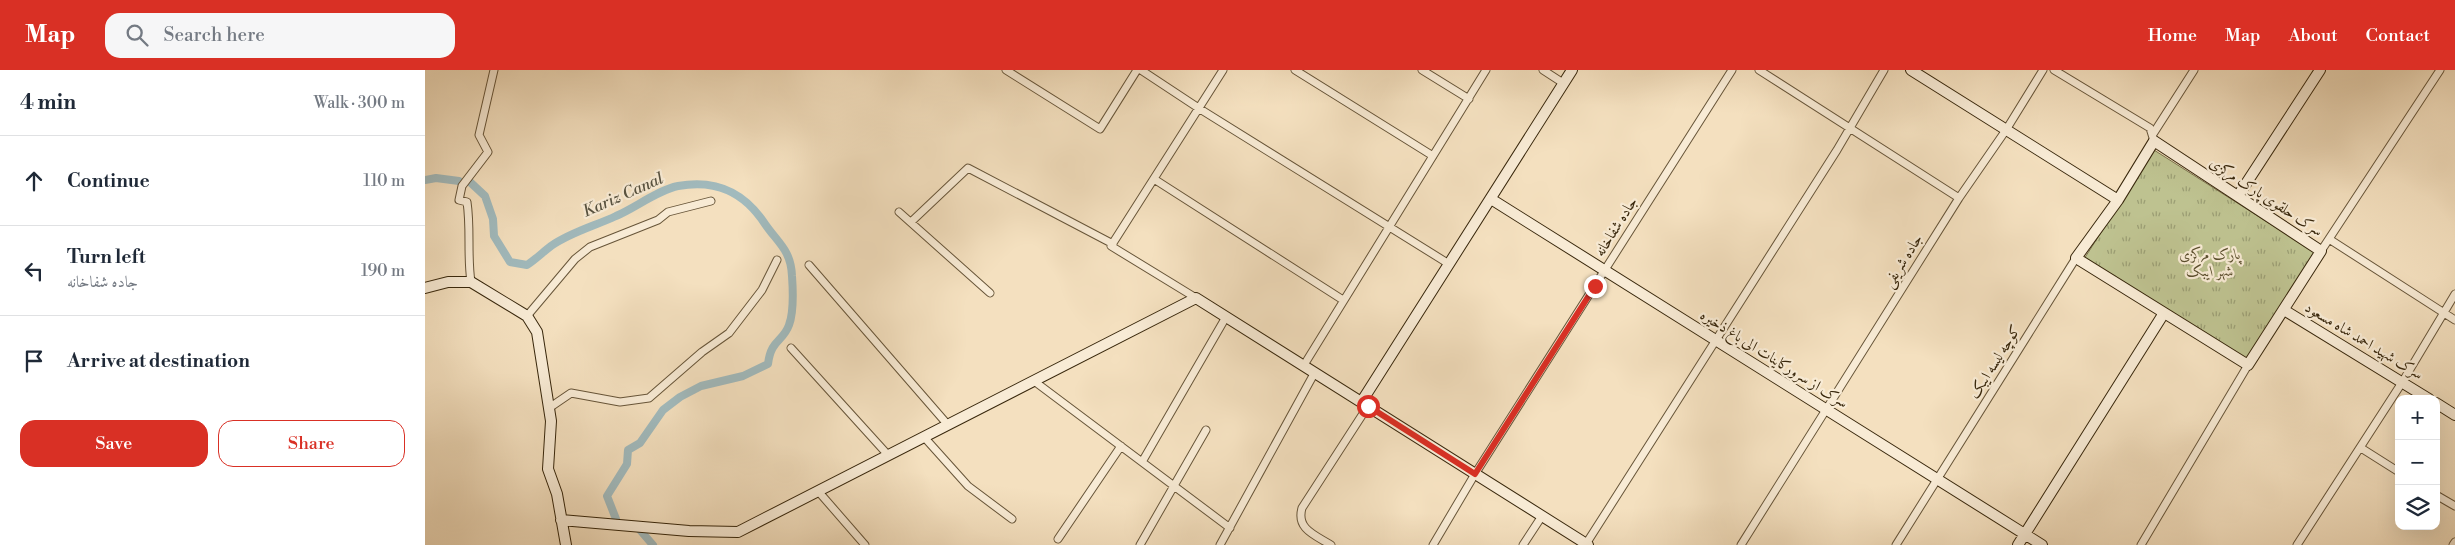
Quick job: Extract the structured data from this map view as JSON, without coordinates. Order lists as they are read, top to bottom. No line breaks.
{"streets":{"street":["سرک حلقوی پارک مرکزی","جاده شفاخانه","جاده شریفی","سرک شهید احمد شاه مسعود","سرک از سرورکاینات الی باغ ذخیره","کوچه لیسه ایبک"]},"crossings":[["سرک حلقوی پارک مرکزی","سرک شهید احمد شاه مسعود"],["جاده شفاخانه","سرک از سرورکاینات الی باغ ذخیره"],["جاده شریفی","سرک از سرورکاینات الی باغ ذخیره"],["سرک از سرورکاینات الی باغ ذخیره","کوچه لیسه ایبک"]],"water":["Kariz Canal"],"parks":["پارک مرکزی شهر ایبک"],"page":{"header":"Map","search":"Search here","nav":["Home","Map","About","Contact"],"heading":["4 min","Walk · 300 m"],"list":[["Continue","110 m"],["Turn left","جاده شفاخانه","190 m"],"Arrive at destination"],"map_buttons":["+","−"],"buttons":["Save","Share"]}}
